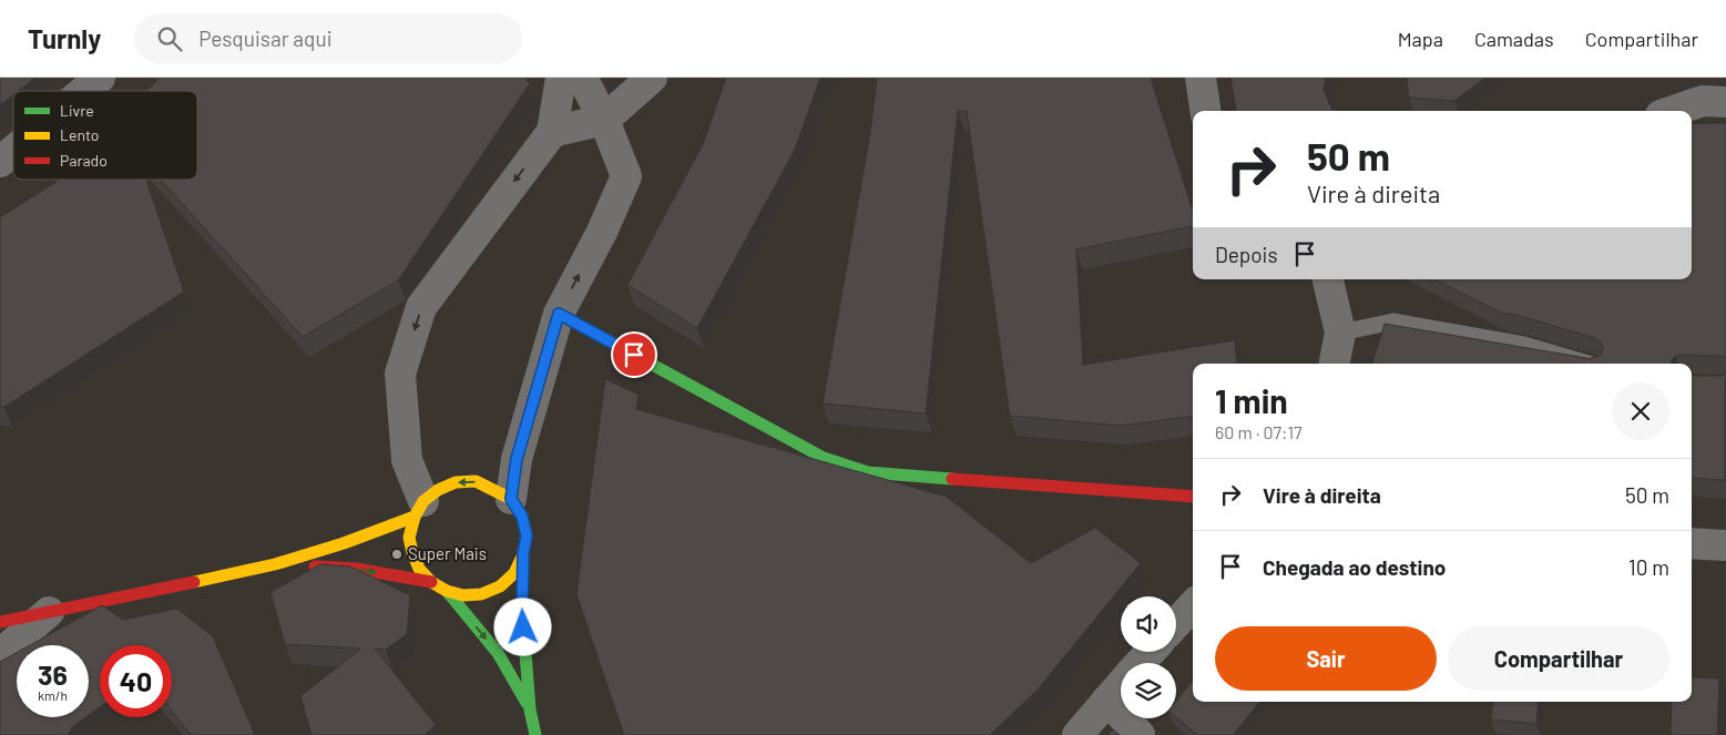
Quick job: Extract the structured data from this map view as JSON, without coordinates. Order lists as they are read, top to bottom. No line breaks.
{"places":["Super Mais"],"legend":["Livre","Lento","Parado"],"page":{"header":"Turnly","search":"Pesquisar aqui","nav":["Mapa","Camadas","Compartilhar"],"turn":["50 m","Vire à direita"],"then":"Depois","heading":["1 min","60 m · 07:17"],"list":[{"name":"Vire à direita","value":"50 m"},{"name":"Chegada ao destino","value":"10 m"}],"buttons":["Sair","Compartilhar"],"speed":"36 km/h","limit":"40"}}
